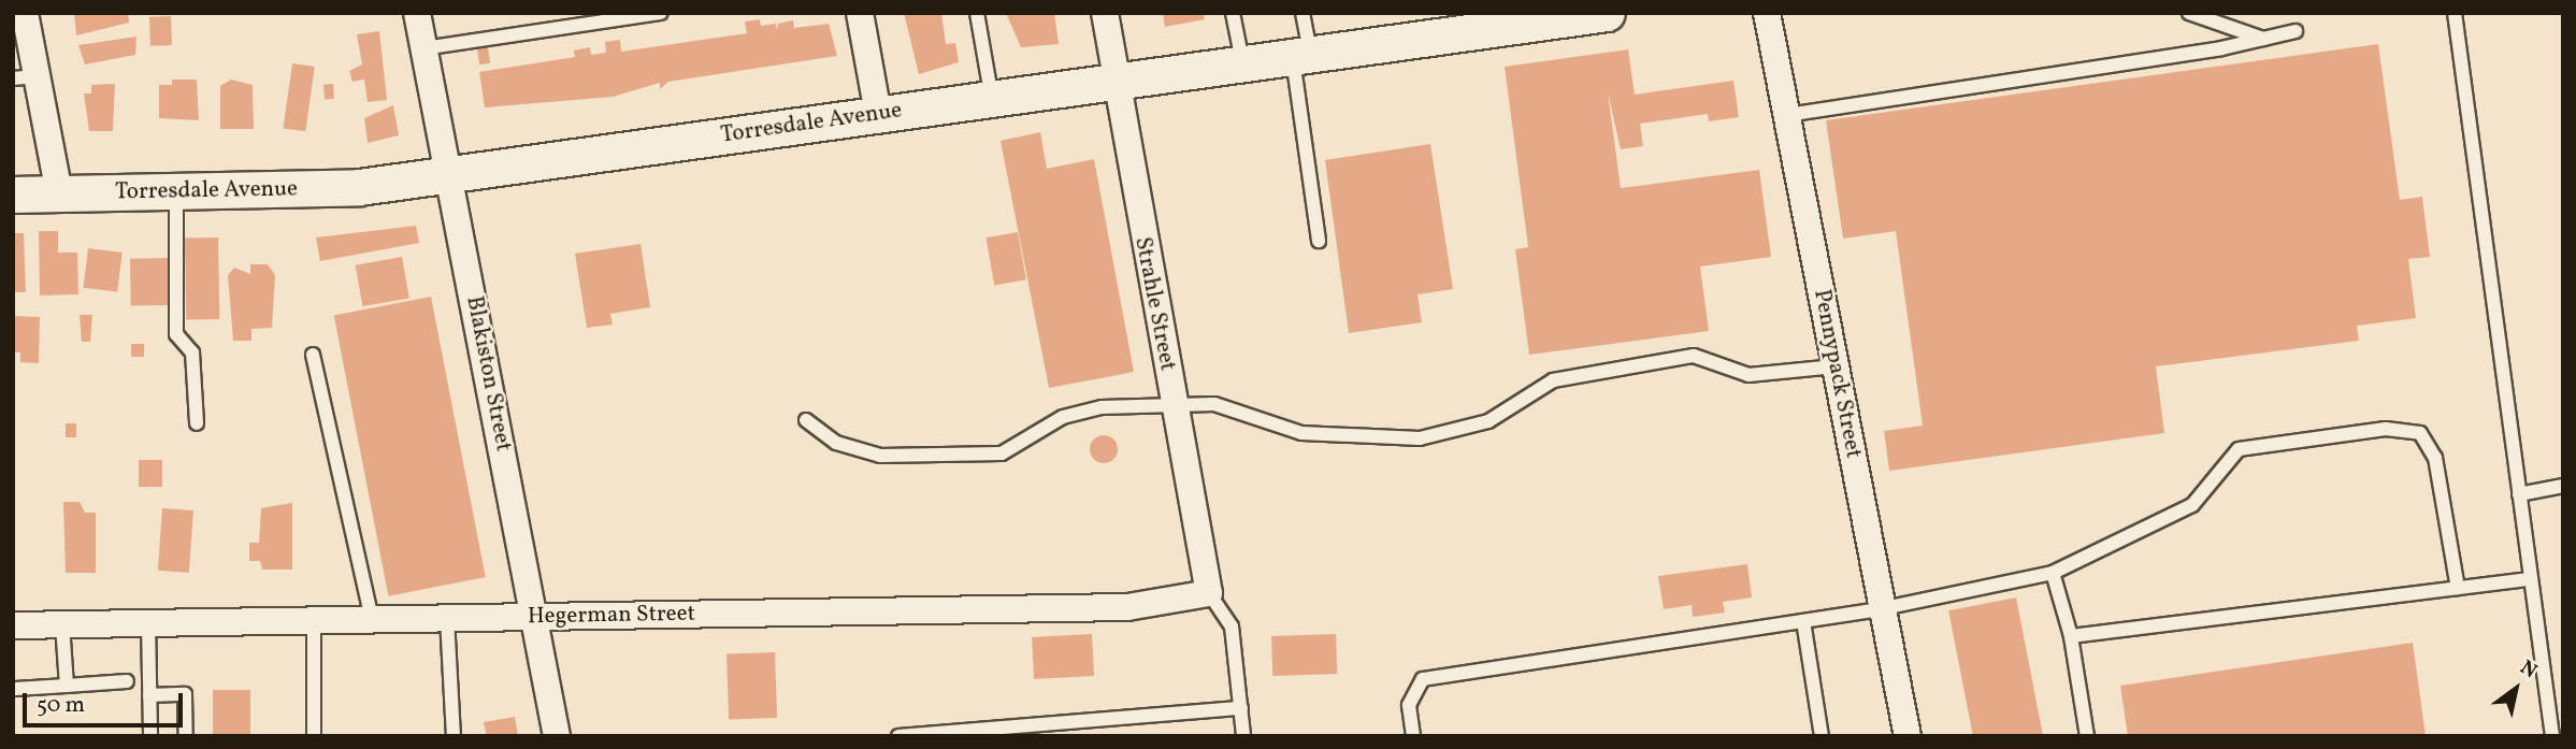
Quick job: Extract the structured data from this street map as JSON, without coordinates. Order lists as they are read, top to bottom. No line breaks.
{"streets":{"street":["Torresdale Avenue","Strahle Street","Blakiston Street","Pennypack Street","Hegerman Street"]},"crossings":[["Torresdale Avenue","Strahle Street"],["Torresdale Avenue","Blakiston Street"],["Strahle Street","Hegerman Street"],["Blakiston Street","Hegerman Street"]],"scale_bar":"50 m","north":"top right"}
